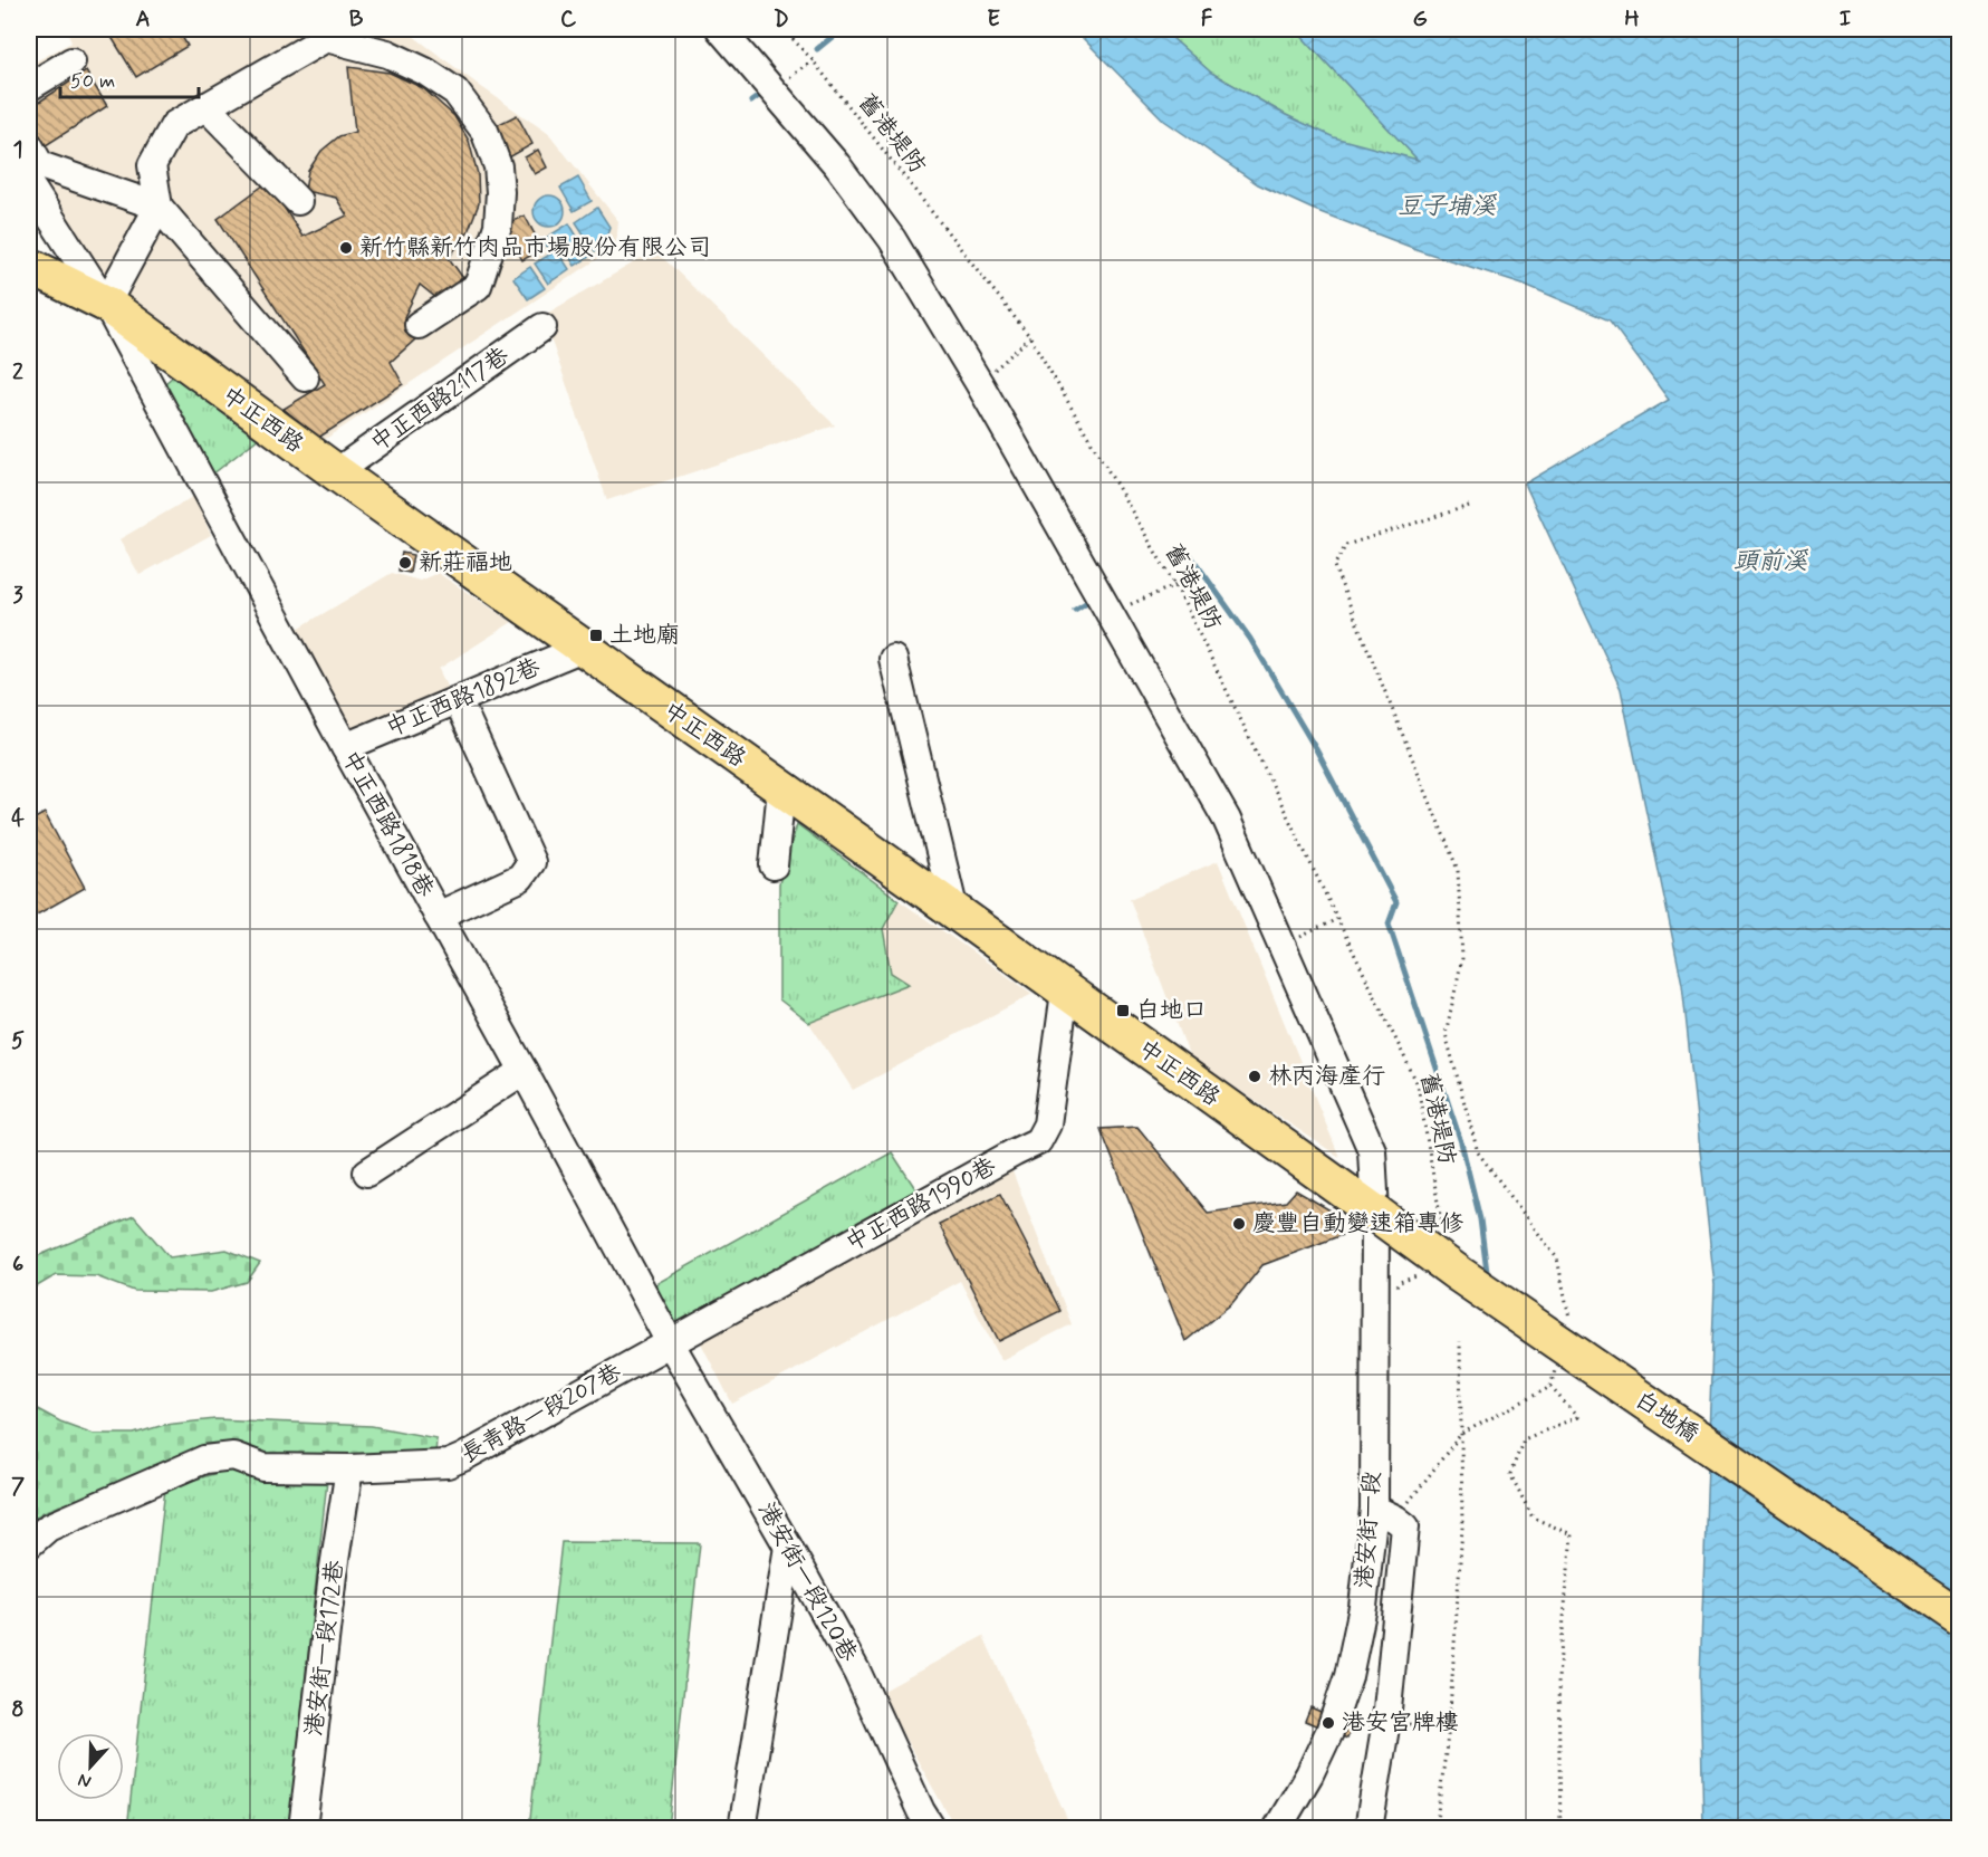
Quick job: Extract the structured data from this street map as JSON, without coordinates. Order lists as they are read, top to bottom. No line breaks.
{"streets":{"main road":["中正西路","白地橋"],"street":["中正西路2117巷","中正西路1892巷","中正西路1818巷","中正西路1990巷","長青路一段207巷","港安街一段","港安街一段120巷","港安街一段172巷"],"path":["舊港堤防"]},"crossings":[["中正西路2117巷","中正西路"],["中正西路","中正西路1892巷"],["中正西路","中正西路1818巷"],["中正西路","中正西路1990巷"],["中正西路","白地橋"],["中正西路","港安街一段"],["中正西路1892巷","中正西路1818巷"],["中正西路1818巷","中正西路1990巷"],["中正西路1818巷","長青路一段207巷"],["中正西路1818巷","港安街一段120巷"],["中正西路1990巷","長青路一段207巷"],["中正西路1990巷","港安街一段120巷"],["長青路一段207巷","港安街一段120巷"],["長青路一段207巷","港安街一段172巷"],["白地橋","港安街一段"]],"water":["豆子埔溪","頭前溪"],"places":{"other":["新竹縣新竹肉品市場股份有限公司","新莊福地","林丙海產行","慶豐自動變速箱專修","港安宫牌樓"],"transit":["土地廟","白地口"]},"scale_bar":"50 m","north":"bottom","grid":{"columns":["A","B","C","D","E","F","G","H","I"],"rows":["1","2","3","4","5","6","7","8"]}}
